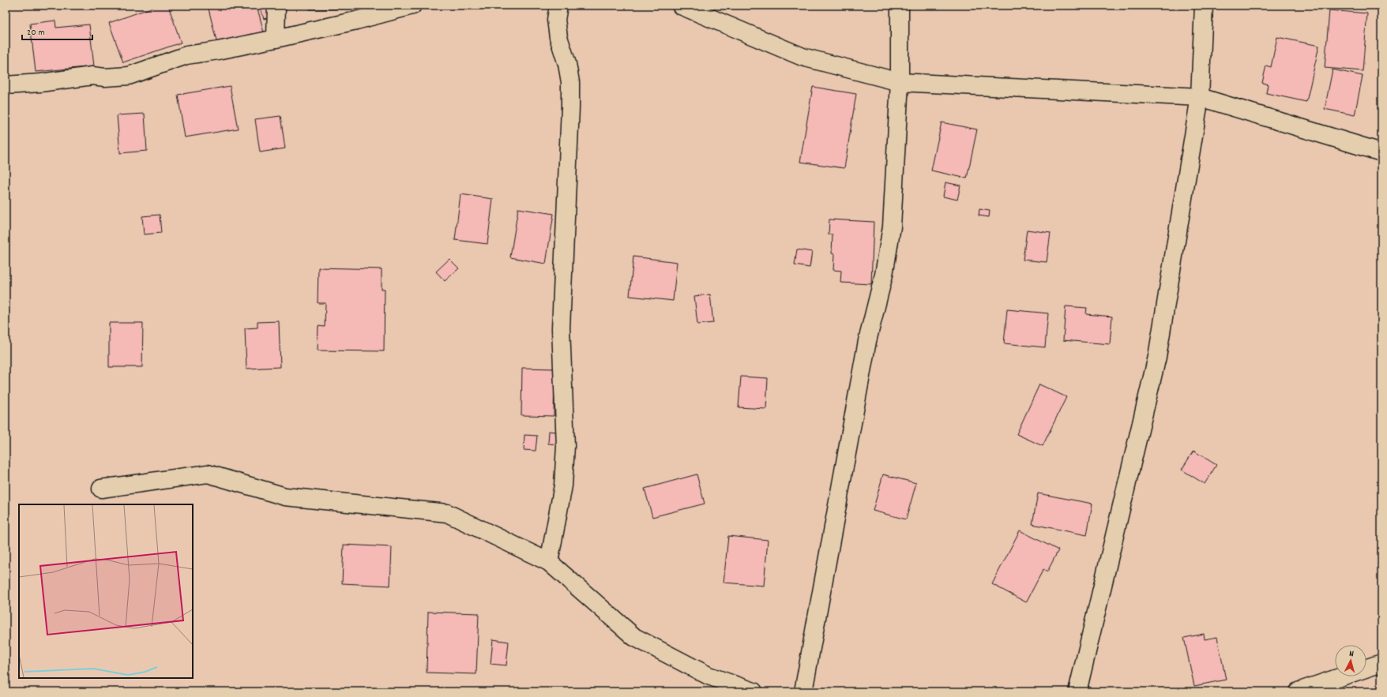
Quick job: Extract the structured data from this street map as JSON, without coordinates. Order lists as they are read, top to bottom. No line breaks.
{"scale_bar":"20 m","north":"top"}
